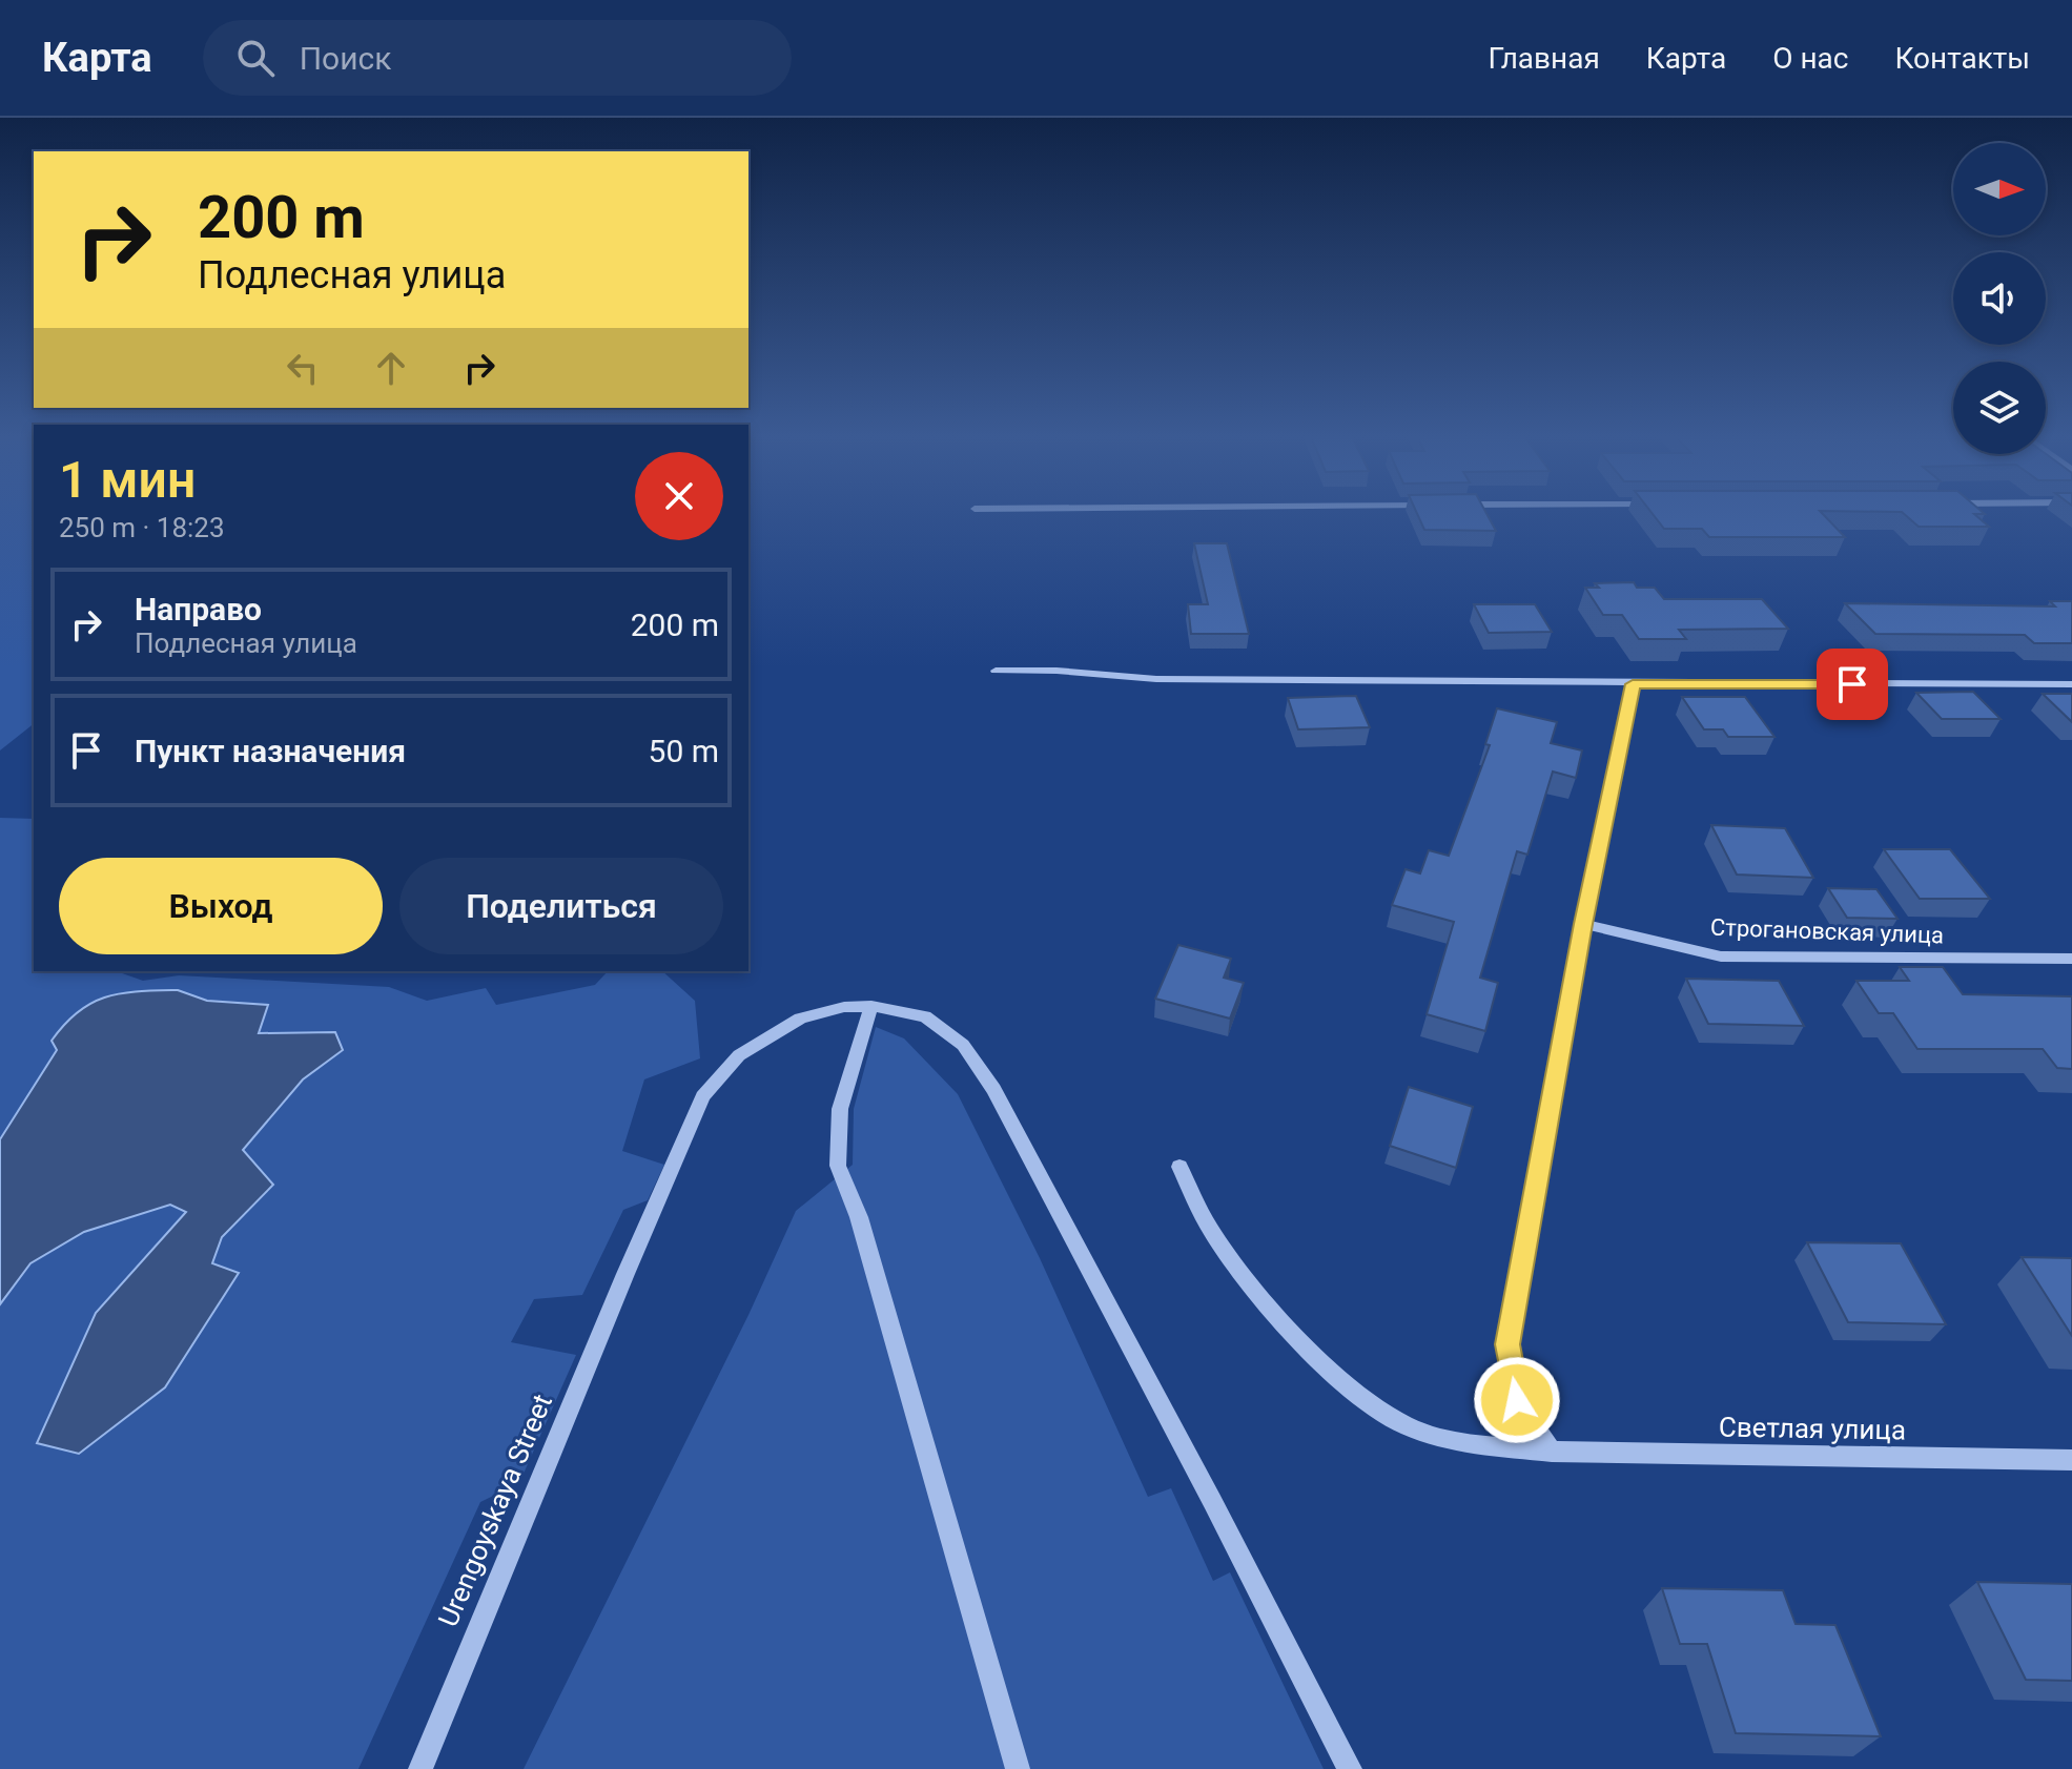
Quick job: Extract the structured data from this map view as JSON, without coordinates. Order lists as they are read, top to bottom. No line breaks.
{"streets":{"street":["Строгановская улица","Светлая улица","Urengoyskaya Street"]},"north":"right","page":{"header":"Карта","search":"Поиск","nav":["Главная","Карта","О нас","Контакты"],"turn":["200 m","Подлесная улица"],"heading":["1 мин","250 m · 18:23"],"list":[{"name":"Направо","note":"Подлесная улица","value":"200 m"},{"name":"Пункт назначения","value":"50 m"}],"buttons":["Выход","Поделиться"]}}
